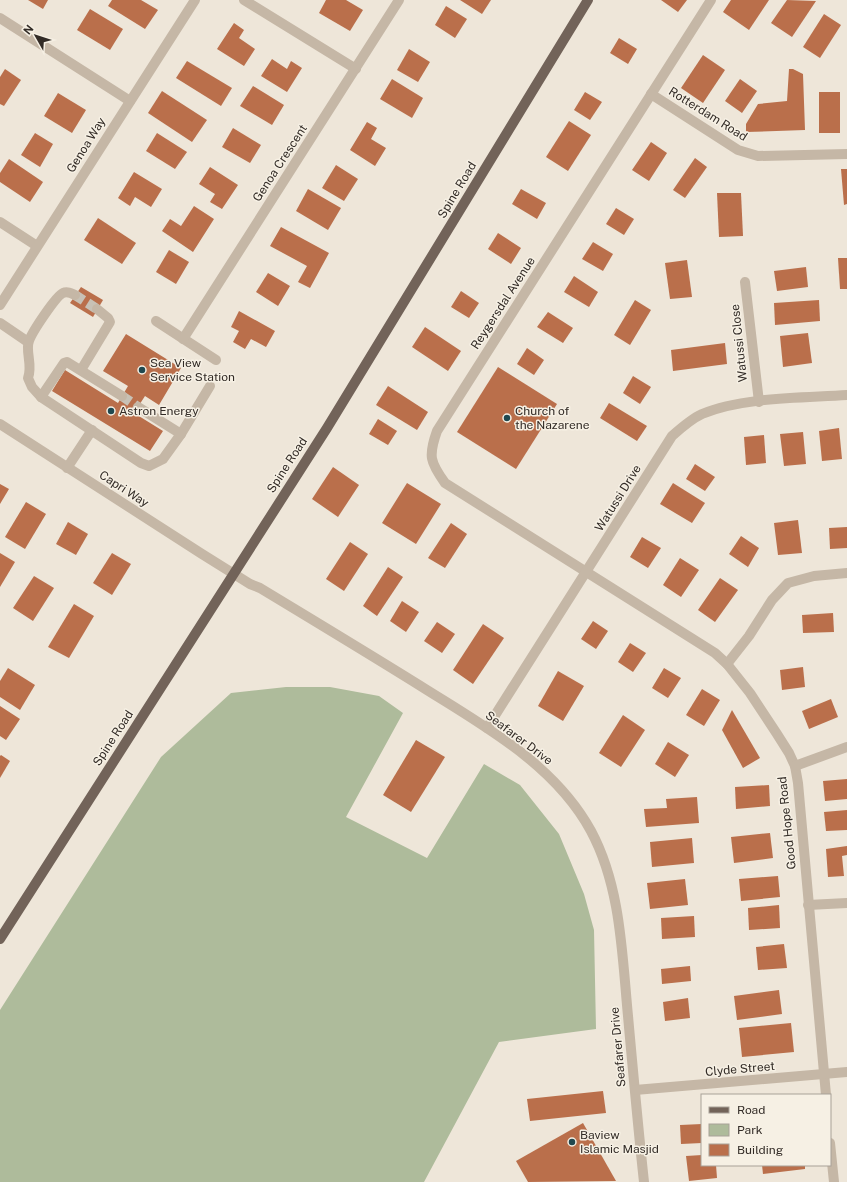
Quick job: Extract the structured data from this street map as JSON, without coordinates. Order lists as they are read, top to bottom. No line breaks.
{"streets":{"main road":["Spine Road"],"street":["Rotterdam Road","Genoa Way","Genoa Crescent","Reygersdal Avenue","Watussi Close","Capri Way","Watussi Drive","Seafarer Drive","Good Hope Road","Clyde Street"]},"crossings":[["Rotterdam Road","Reygersdal Avenue"],["Spine Road","Capri Way"],["Spine Road","Seafarer Drive"],["Reygersdal Avenue","Watussi Drive"],["Reygersdal Avenue","Good Hope Road"],["Watussi Close","Watussi Drive"],["Capri Way","Seafarer Drive"],["Watussi Drive","Seafarer Drive"],["Watussi Drive","Good Hope Road"],["Seafarer Drive","Clyde Street"],["Good Hope Road","Clyde Street"]],"places":["Sea View Service Station","Astron Energy","Church of the Nazarene","Baview Islamic Masjid"],"legend":["Road","Park","Building"],"north":"top left"}
